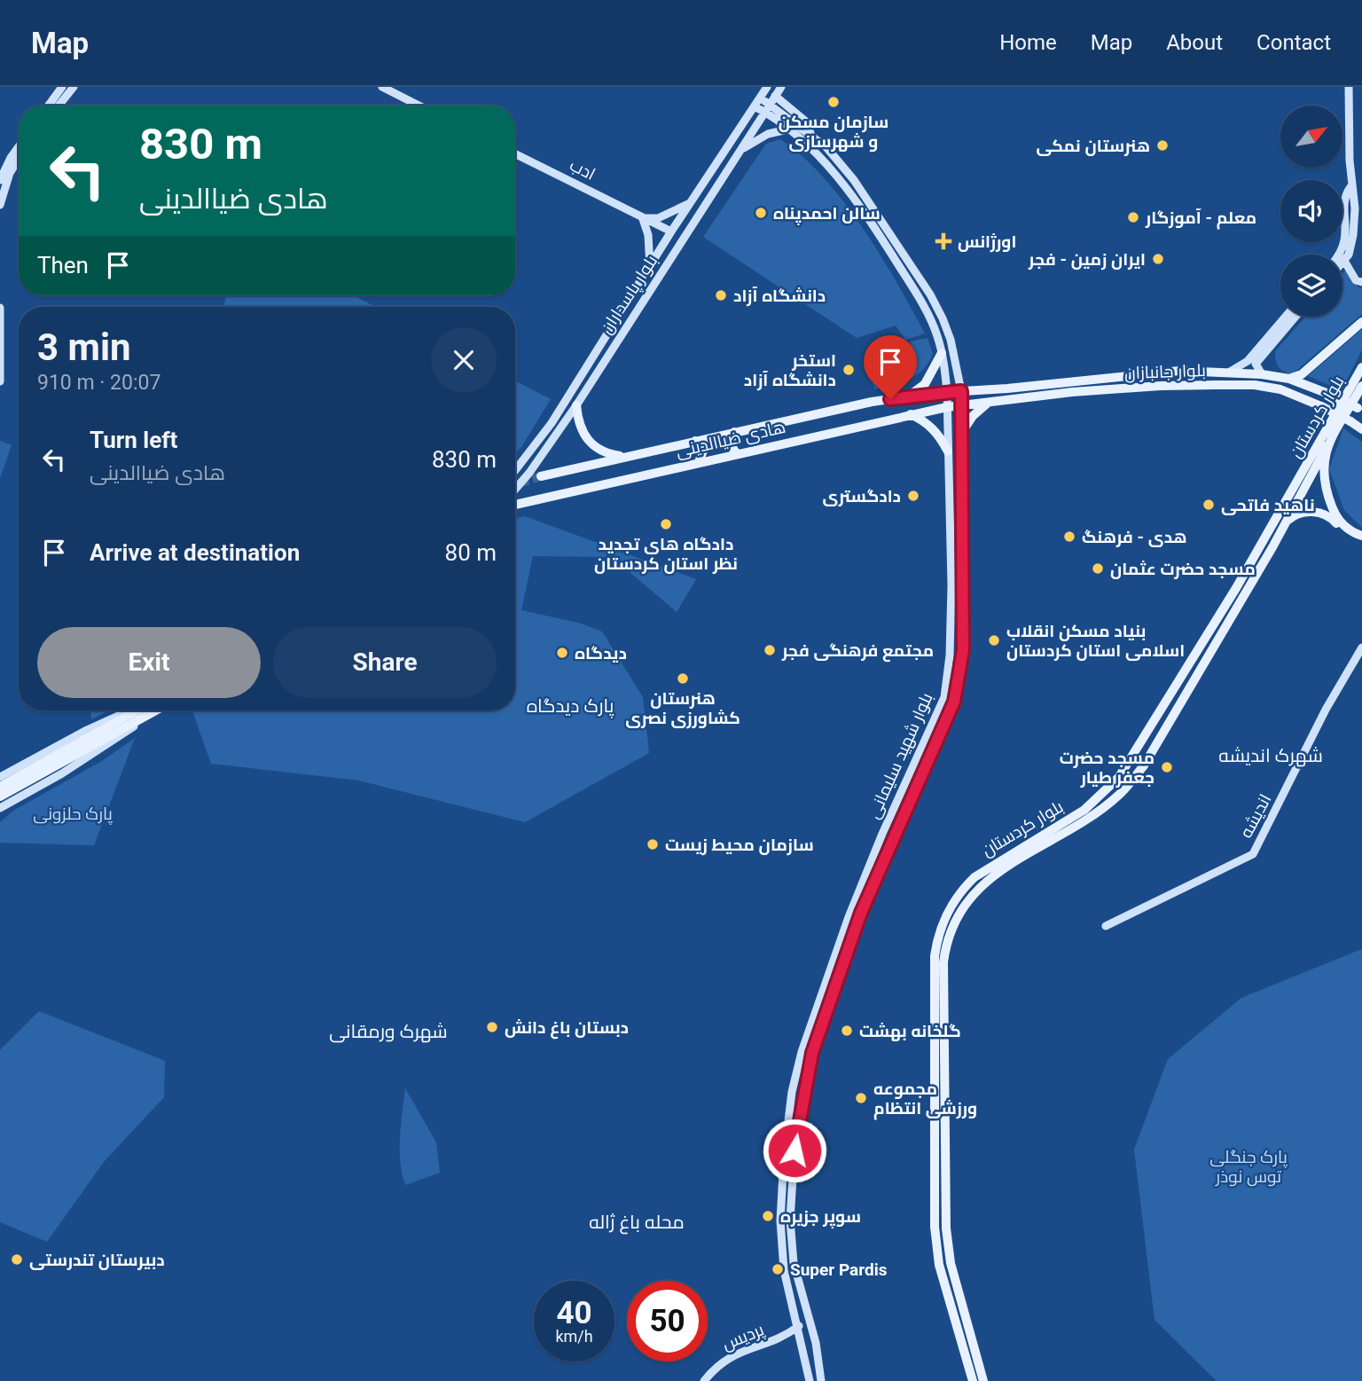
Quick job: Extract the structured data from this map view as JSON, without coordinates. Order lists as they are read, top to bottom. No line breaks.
{"streets":{"main road":["ادب","بلوار پاسداران","بلوار جانبازان","بلوار کردستان","هادی ضیاالدینی","بلوار شهید سلیمانی","اندیشه","پردیس"]},"crossings":[["ادب","بلوار پاسداران"],["بلوار پاسداران","بلوار شهید سلیمانی"],["بلوار جانبازان","هادی ضیاالدینی"],["بلوار جانبازان","بلوار شهید سلیمانی"],["هادی ضیاالدینی","بلوار شهید سلیمانی"],["بلوار شهید سلیمانی","پردیس"]],"districts":["پارک دیدگاه","شهرک اندیشه","شهرک ورمقانی","محله باغ ژاله"],"parks":["پارک حلزونی","پارک جنگلی توس نوذر"],"places":{"other":["سازمان مسکن و شهرسازی","هنرستان نمکی","سالن احمدپناه","معلم - آموزگار","ایران زمین - فجر","دانشگاه آزاد","استخر دانشگاه آزاد","دادگستری","ناهید فاتحی","دادگاه های تجدید نظر استان کردستان","هدی - فرهنگ","مسجد حضرت عثمان","بنیاد مسکن انقلاب اسلامی استان کردستان","مجتمع فرهنگی فجر","دیدگاه","هنرستان کشاورزی نصری","مسجد حضرت جعفر طیار","سازمان محیط زیست","دبستان باغ دانش","گلخانه بهشت","مجموعه ورزشی انتظام","سوپر جزیره","دبیرستان تندرستی","Super Pardis"],"health":["اورژانس"]},"north":"top right","page":{"header":"Map","nav":["Home","Map","About","Contact"],"turn":["830 m","هادی ضیاالدینی"],"then":"Then","heading":["3 min","910 m · 20:07"],"list":[{"name":"Turn left","note":"هادی ضیاالدینی","value":"830 m"},{"name":"Arrive at destination","value":"80 m"}],"buttons":["Exit","Share"],"speed":"40 km/h","limit":"50"}}
